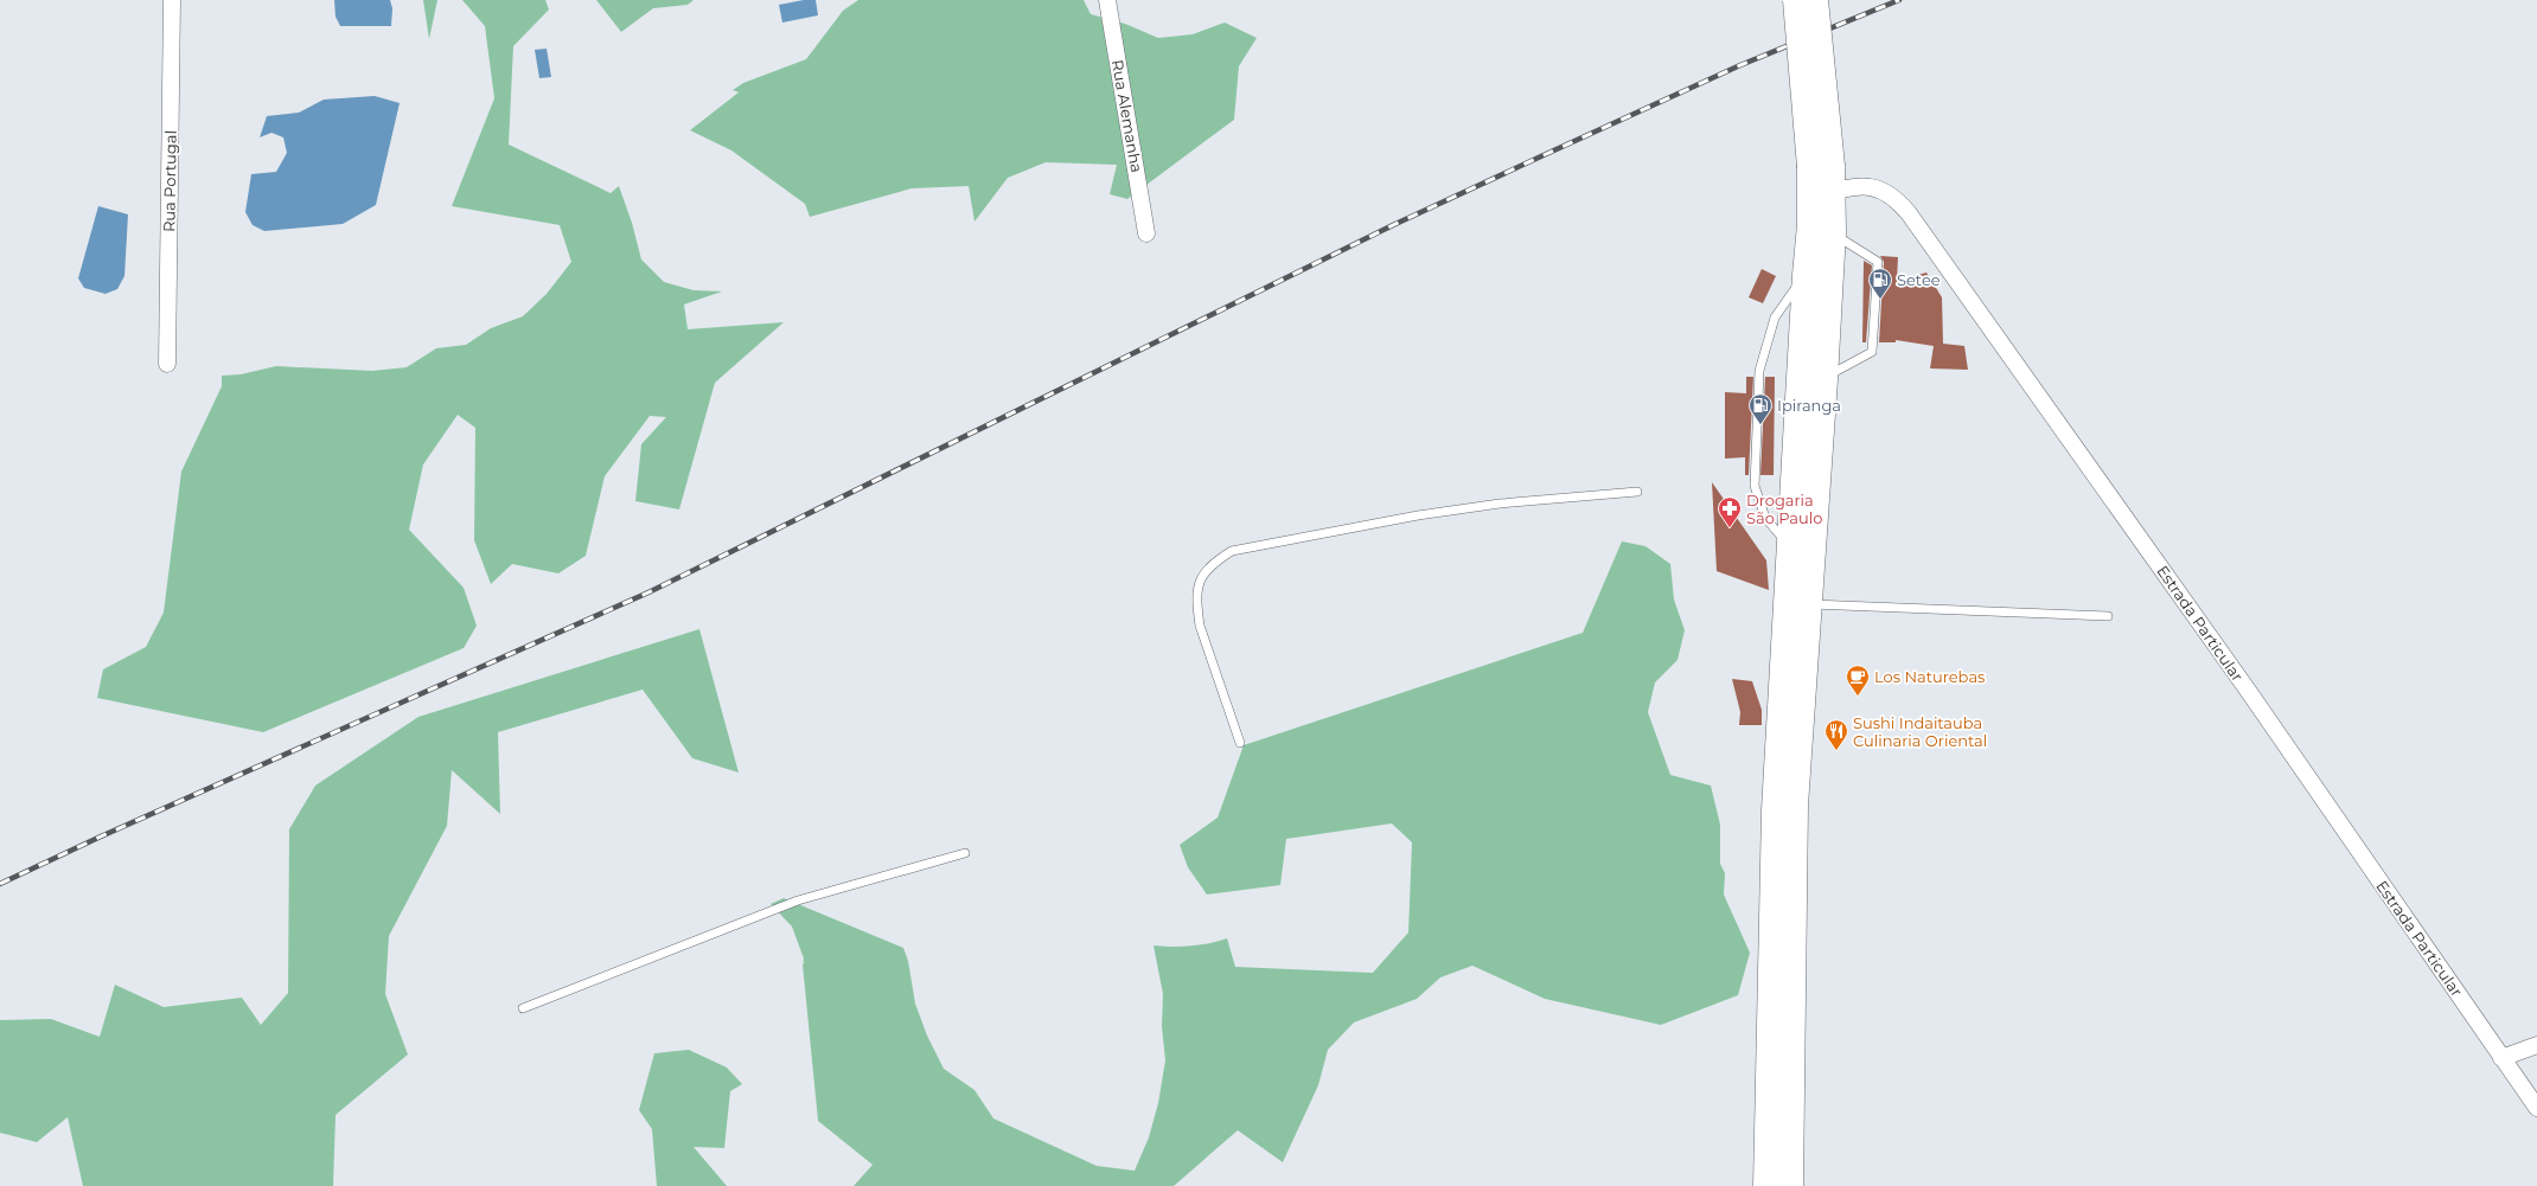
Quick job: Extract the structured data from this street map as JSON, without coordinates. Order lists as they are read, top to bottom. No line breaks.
{"streets":{"street":["Rua Alemanha","Rua Portugal","Estrada Particular"]},"places":{"fuel station":["Setee","Ipiranga"],"pharmacy":["Drogaria São Paulo"],"cafe":["Los Naturebas"],"restaurant":["Sushi Indaitauba Culinaria Oriental"]}}
